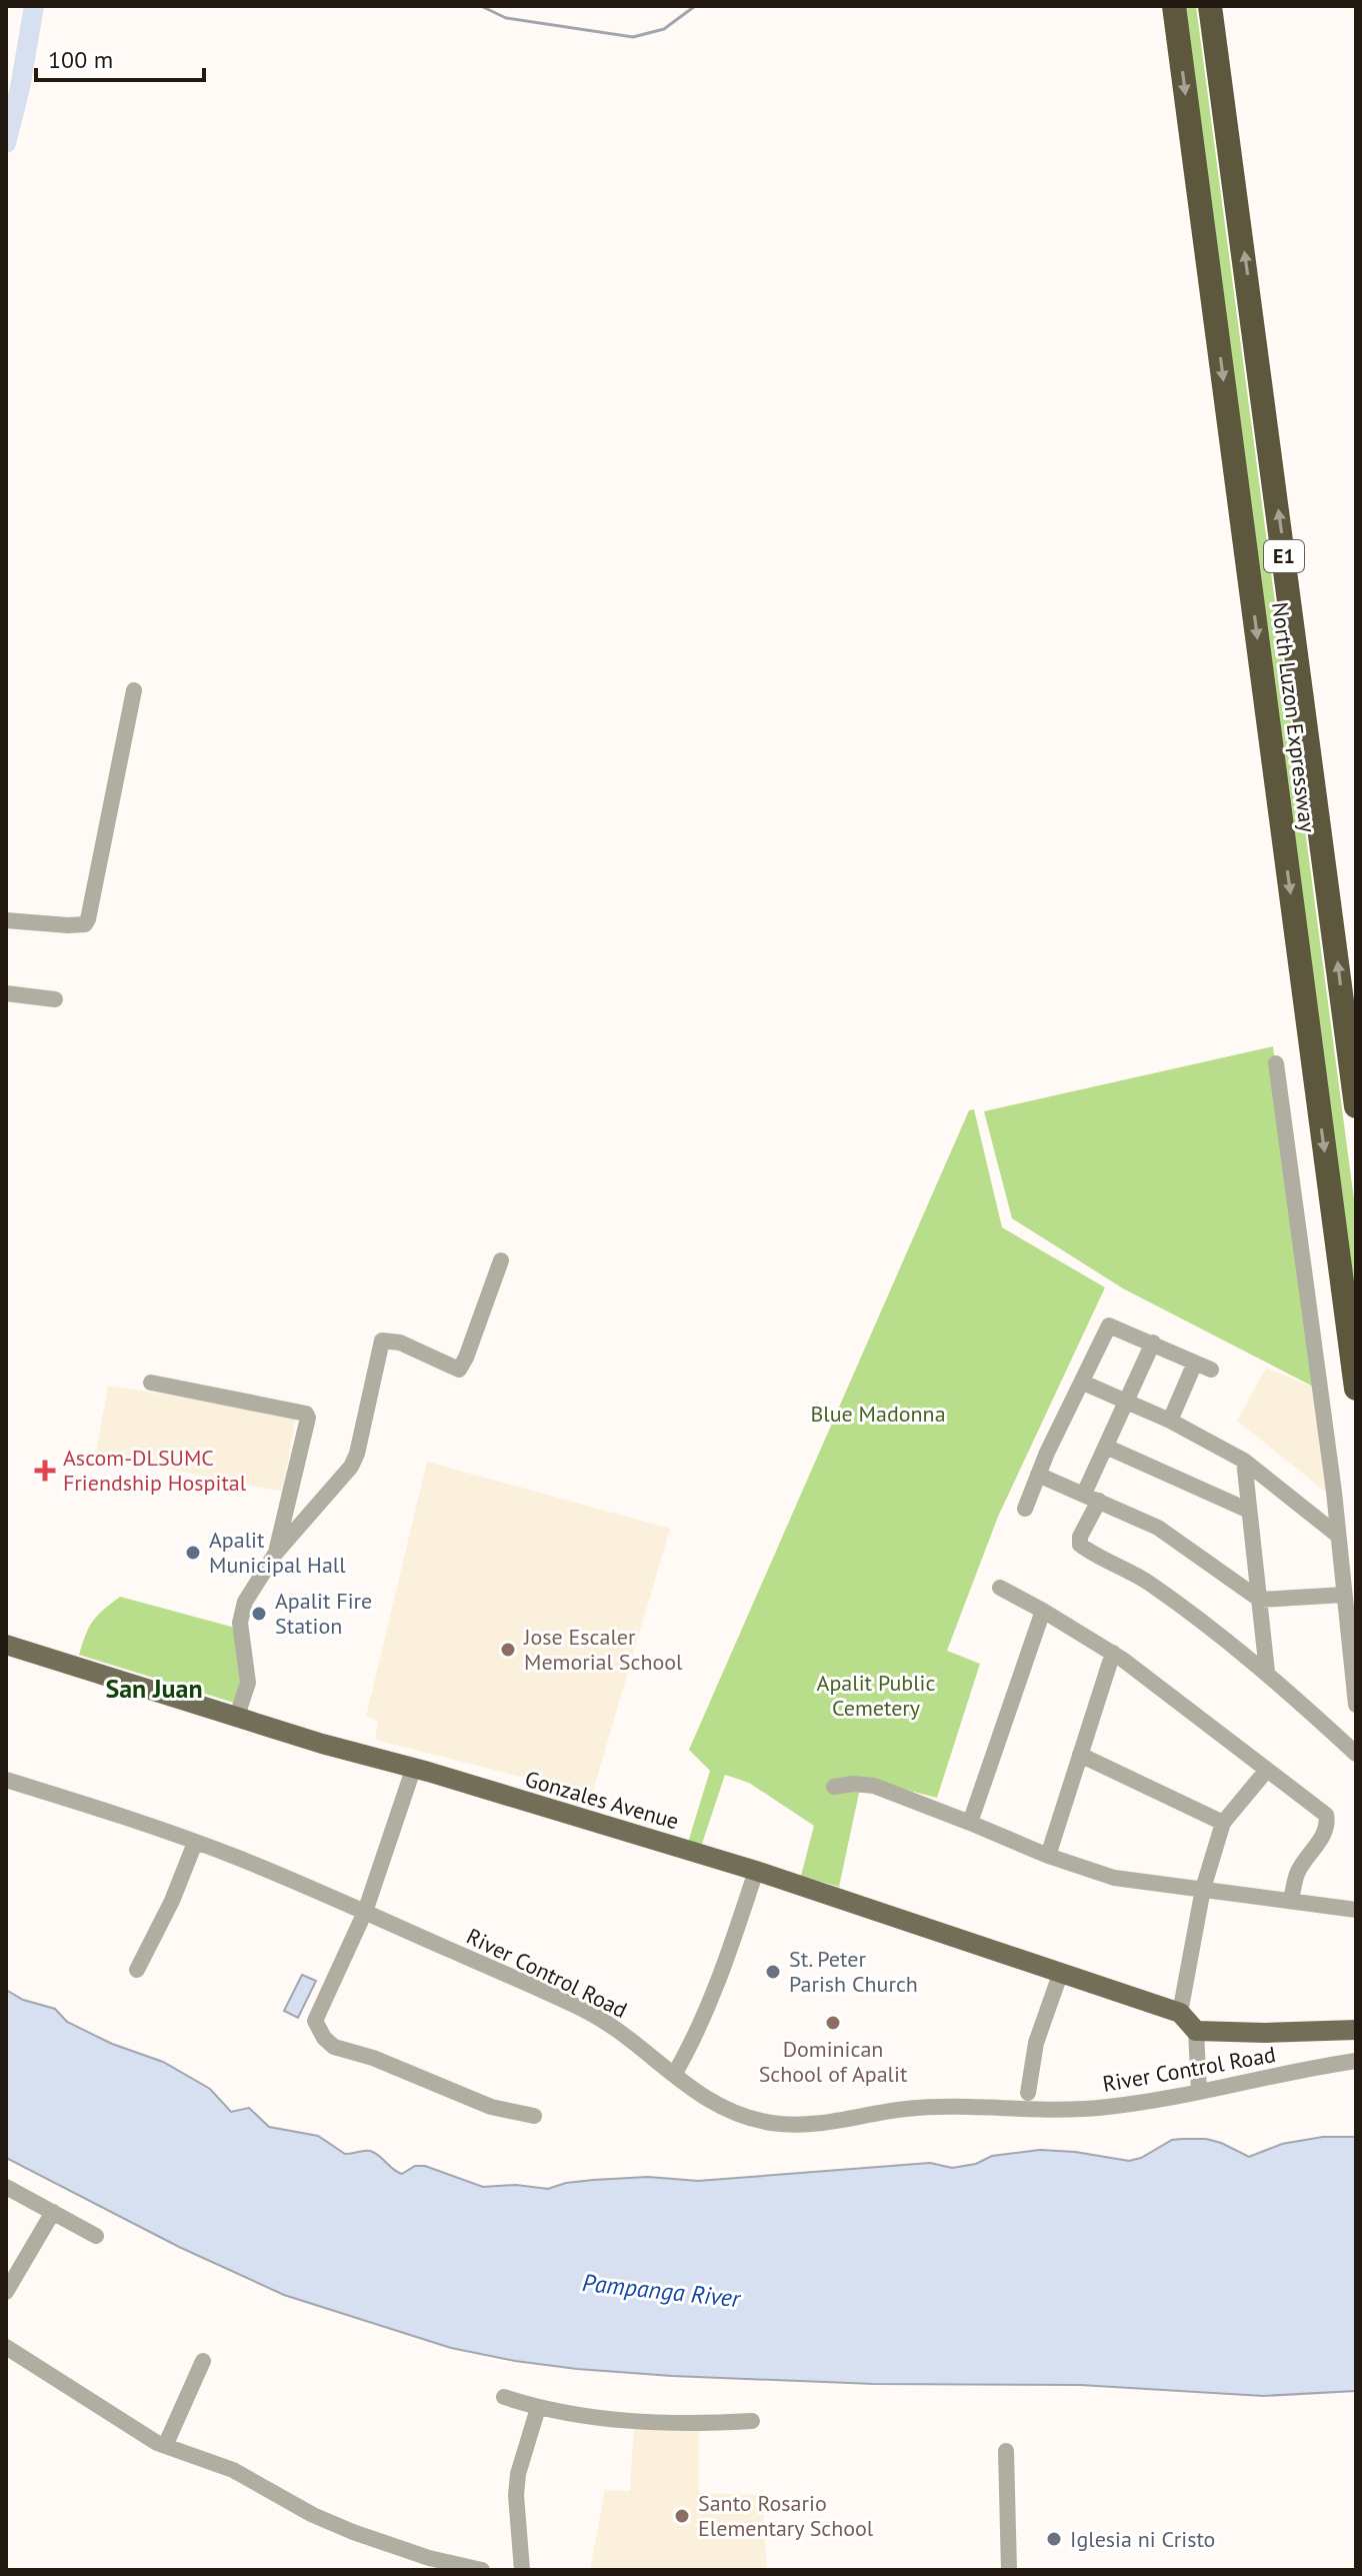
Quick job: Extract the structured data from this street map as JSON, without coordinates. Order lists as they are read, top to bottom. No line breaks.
{"streets":{"highway":["E1","North Luzon Expressway"],"main road":["Gonzales Avenue"],"street":["River Control Road"]},"districts":["San Juan"],"water":["Pampanga River"],"parks":["Blue Madonna","Apalit Public Cemetery"],"places":{"health":["Ascom-DLSUMC Friendship Hospital"],"other":["Apalit Municipal Hall","Apalit Fire Station","Jose Escaler Memorial School","St. Peter Parish Church","Dominican School of Apalit","Santo Rosario Elementary School","Iglesia ni Cristo"]},"scale_bar":"100 m"}
